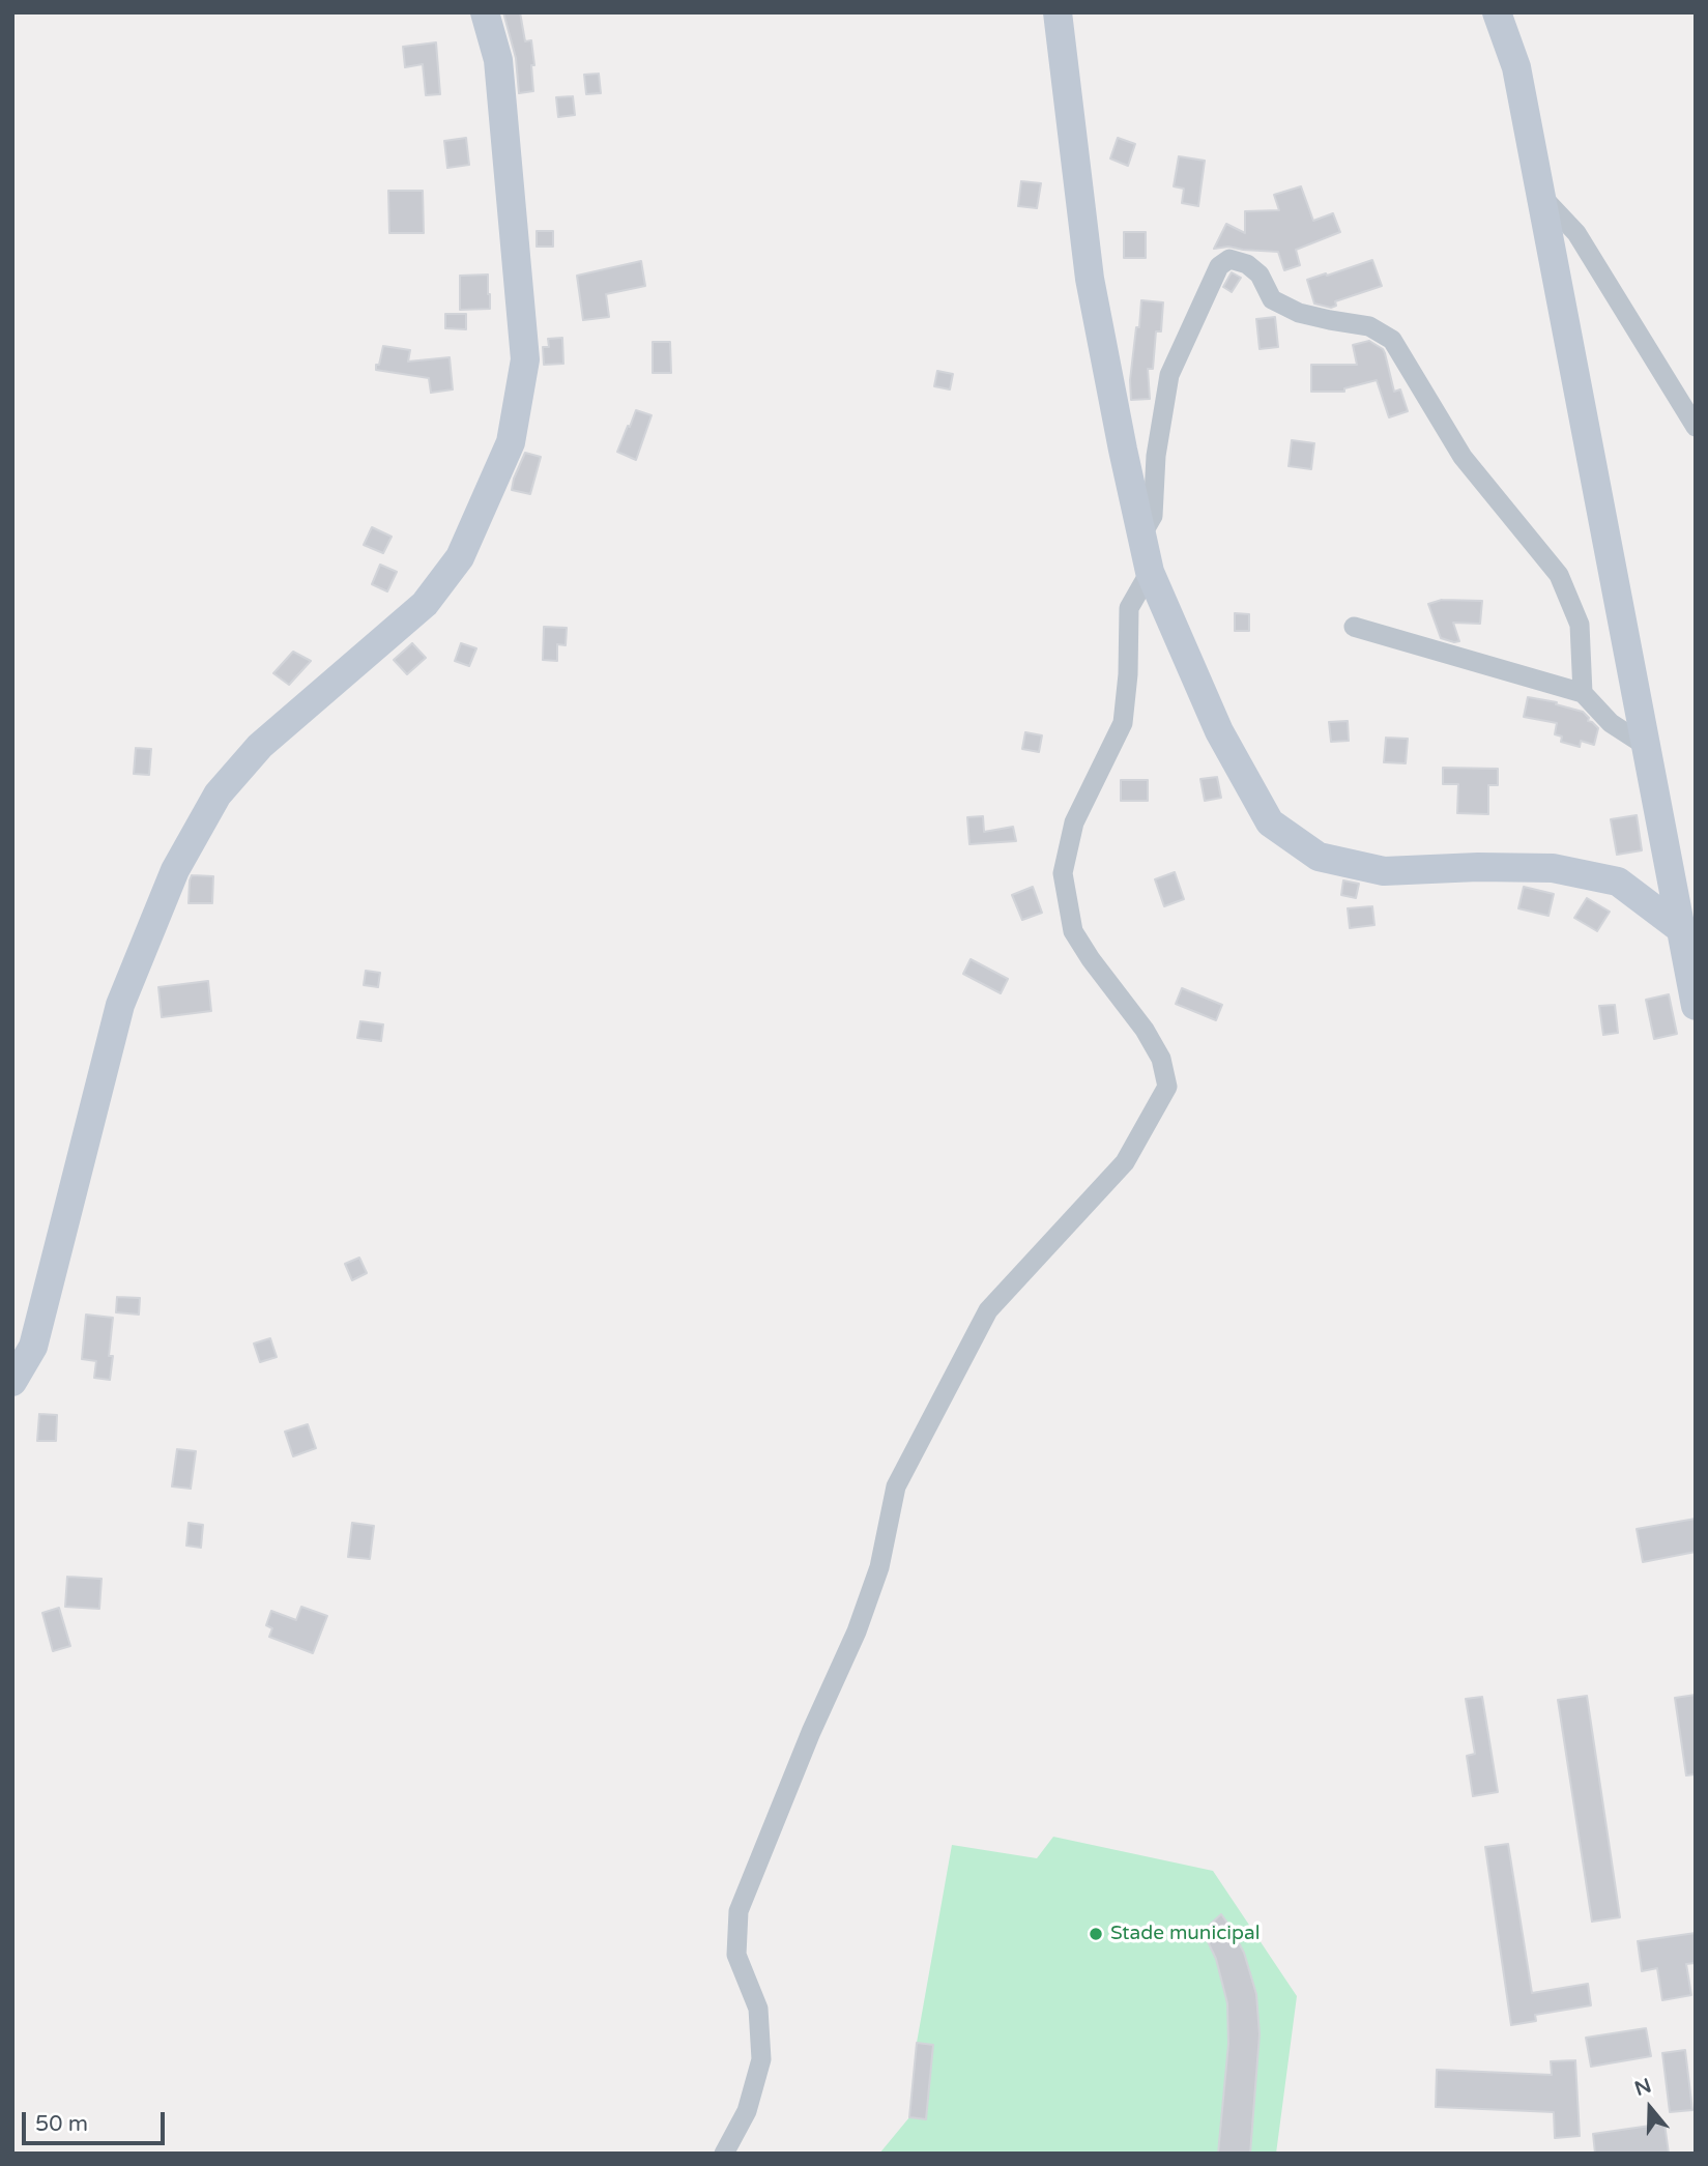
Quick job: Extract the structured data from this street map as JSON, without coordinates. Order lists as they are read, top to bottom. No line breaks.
{"places":["Stade municipal"],"scale_bar":"50 m","north":"top"}
